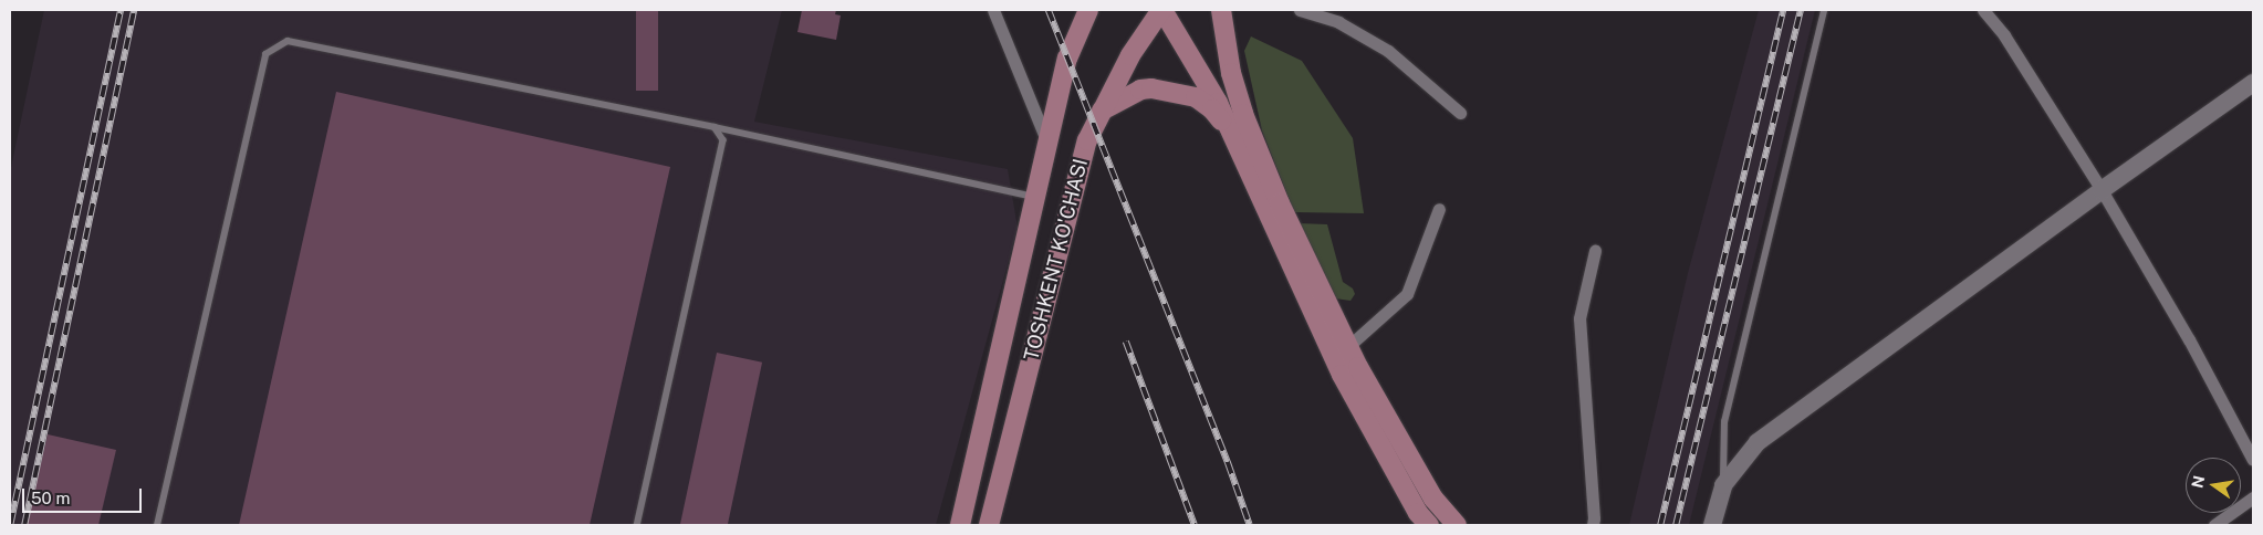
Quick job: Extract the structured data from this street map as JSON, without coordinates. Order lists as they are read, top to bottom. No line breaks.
{"streets":{"main road":["TOSHKENT KO'CHASI"]},"scale_bar":"50 m","north":"left"}
